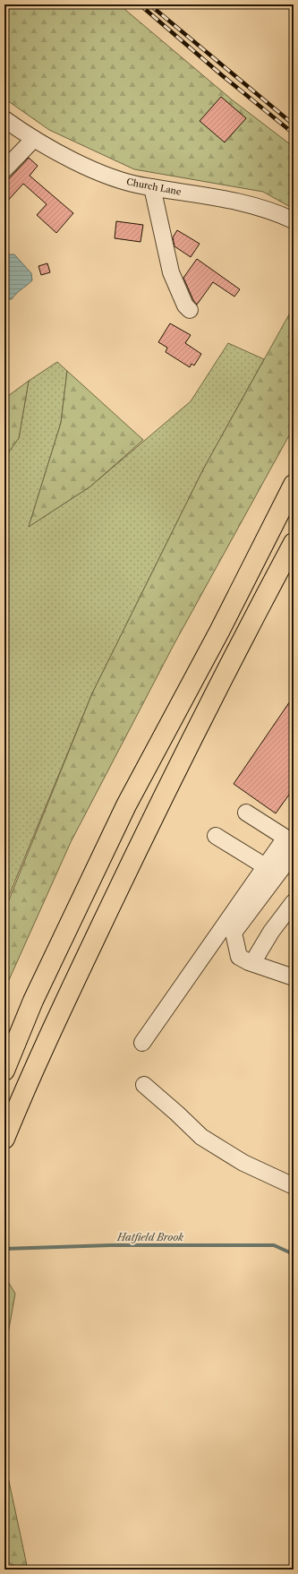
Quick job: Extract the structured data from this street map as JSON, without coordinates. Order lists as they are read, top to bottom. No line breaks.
{"streets":{"street":["Church Lane"]},"water":["Hatfield Brook"]}
